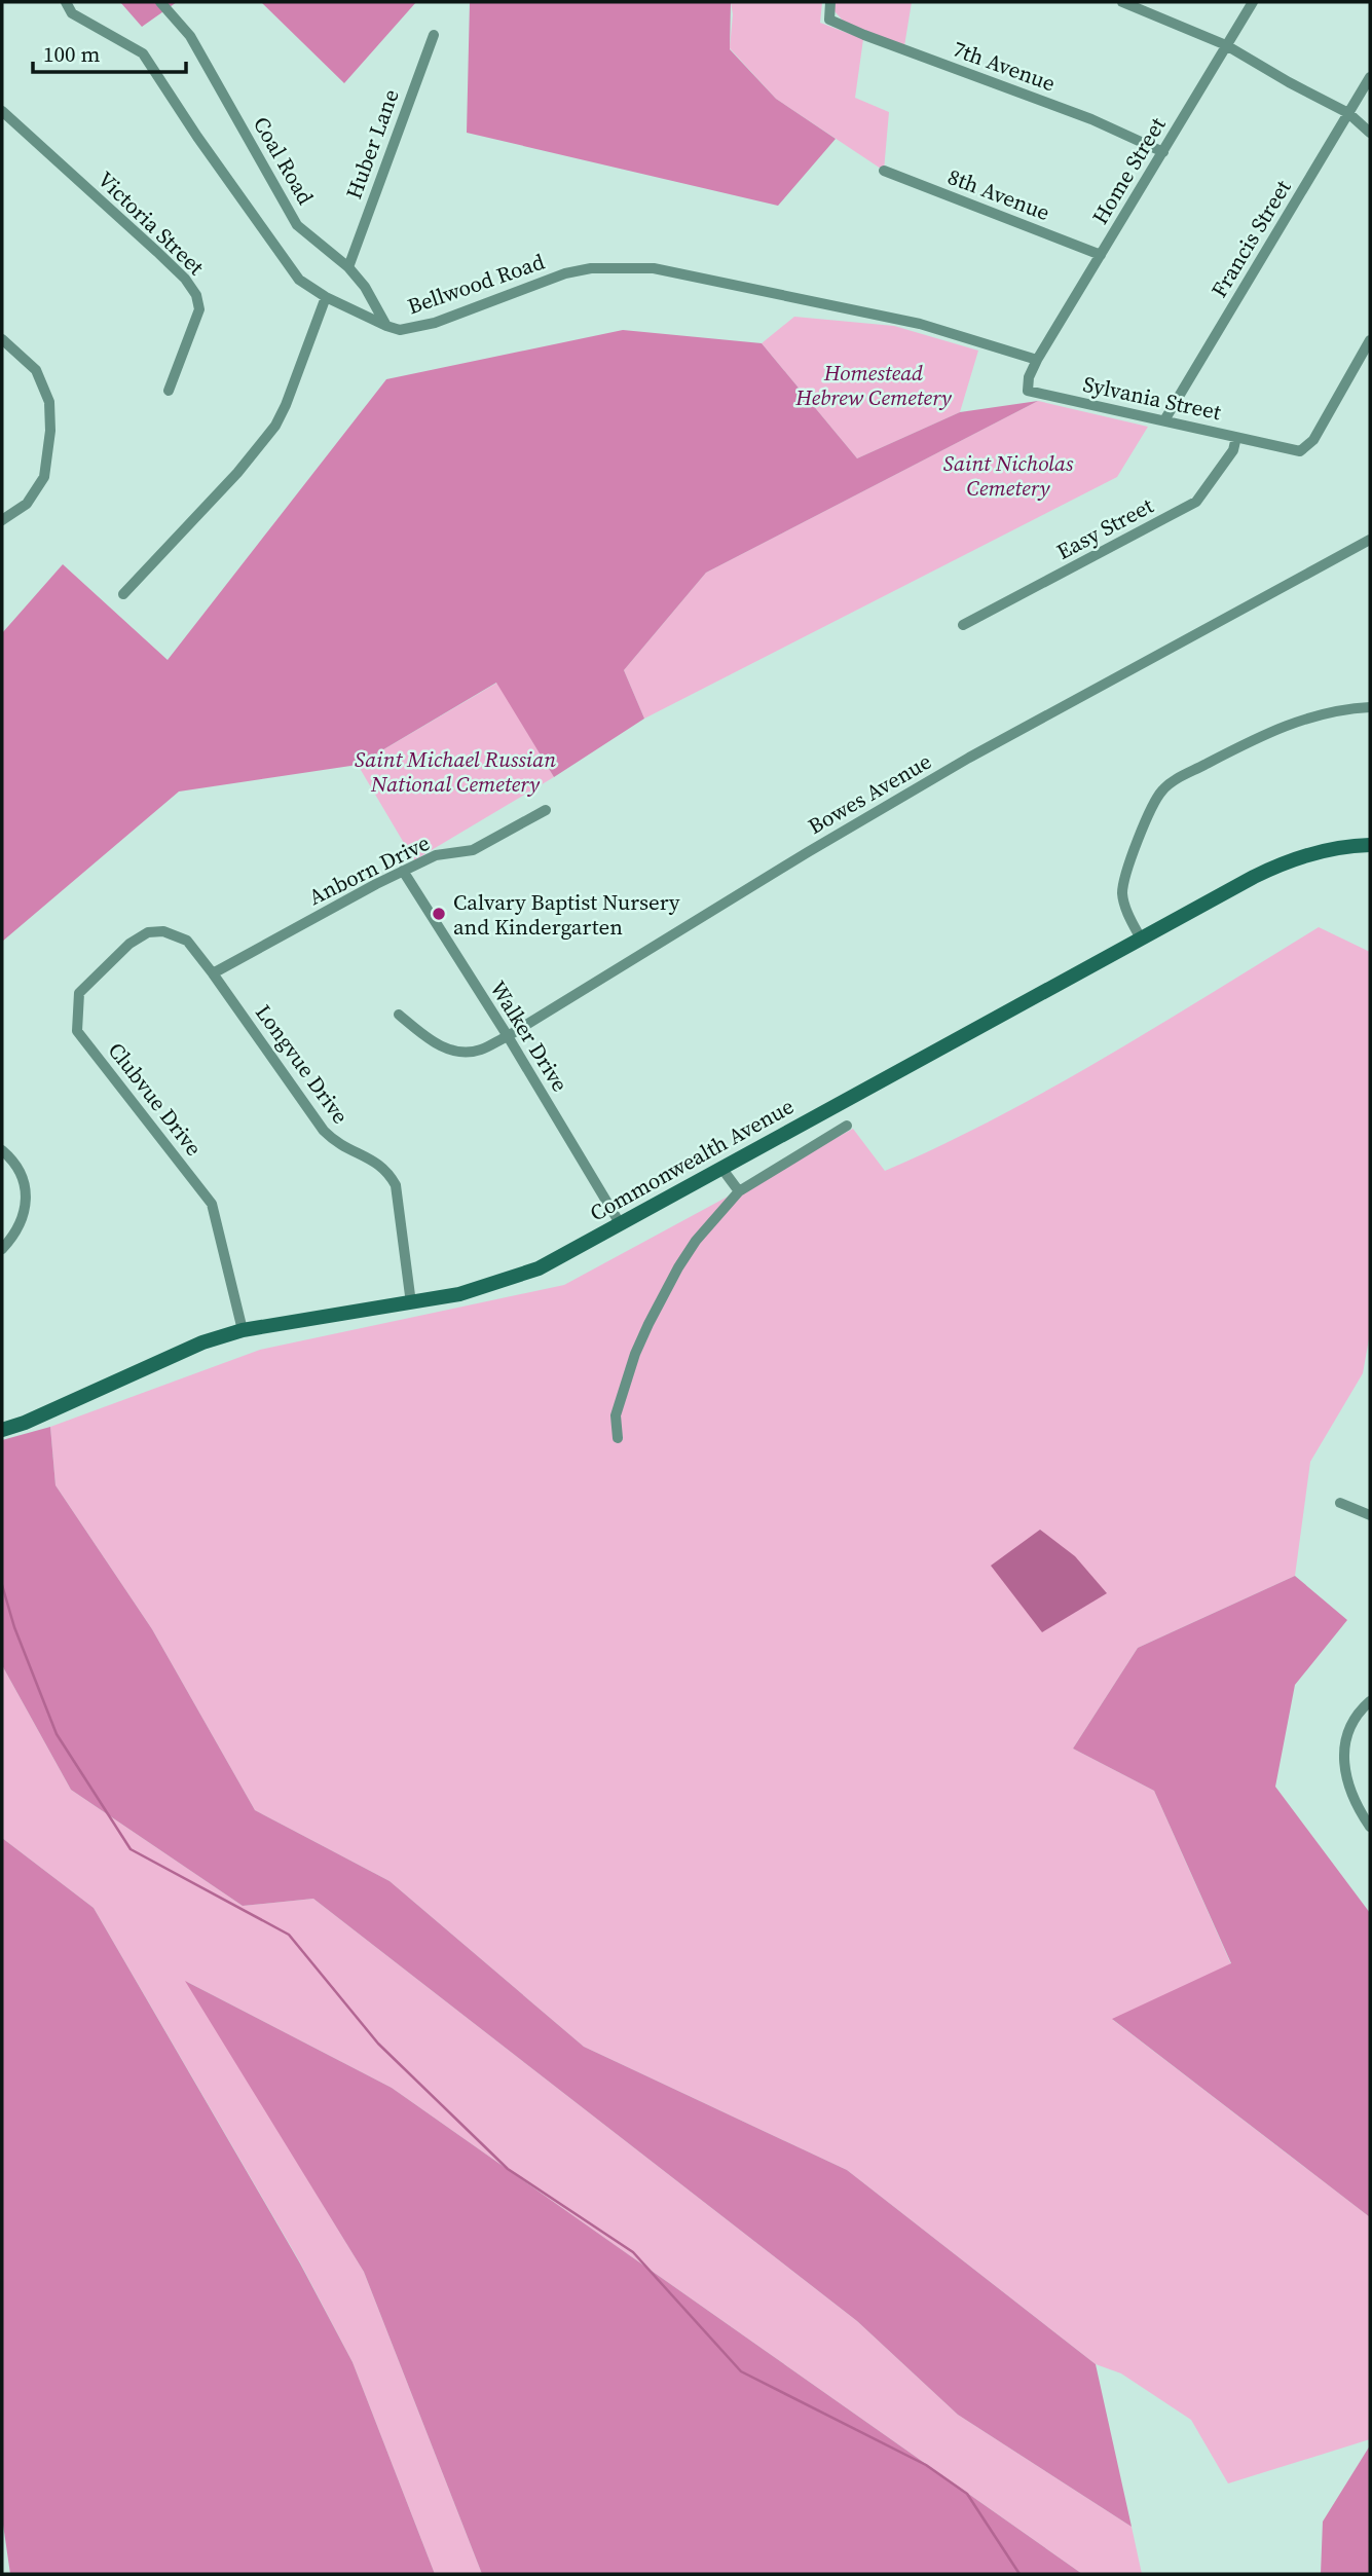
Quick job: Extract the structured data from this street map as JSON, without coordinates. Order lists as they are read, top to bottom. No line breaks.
{"streets":{"street":["7th Avenue","Huber Lane","Coal Road","Home Street","8th Avenue","Victoria Street","Francis Street","Bellwood Road","Sylvania Street","Easy Street","Bowes Avenue","Anborn Drive","Walker Drive","Longvue Drive","Clubvue Drive","Commonwealth Avenue"]},"crossings":[["7th Avenue","Home Street"],["Huber Lane","Coal Road"],["Coal Road","Bellwood Road"],["Home Street","8th Avenue"],["Home Street","Bellwood Road"],["Home Street","Sylvania Street"],["Francis Street","Sylvania Street"],["Bellwood Road","Sylvania Street"],["Sylvania Street","Easy Street"],["Bowes Avenue","Walker Drive"],["Anborn Drive","Walker Drive"],["Anborn Drive","Longvue Drive"],["Walker Drive","Commonwealth Avenue"],["Longvue Drive","Clubvue Drive"],["Longvue Drive","Commonwealth Avenue"],["Clubvue Drive","Commonwealth Avenue"]],"parks":["Homestead Hebrew Cemetery","Saint Nicholas Cemetery","Saint Michael Russian National Cemetery"],"places":["Calvary Baptist Nursery and Kindergarten"],"scale_bar":"100 m"}
